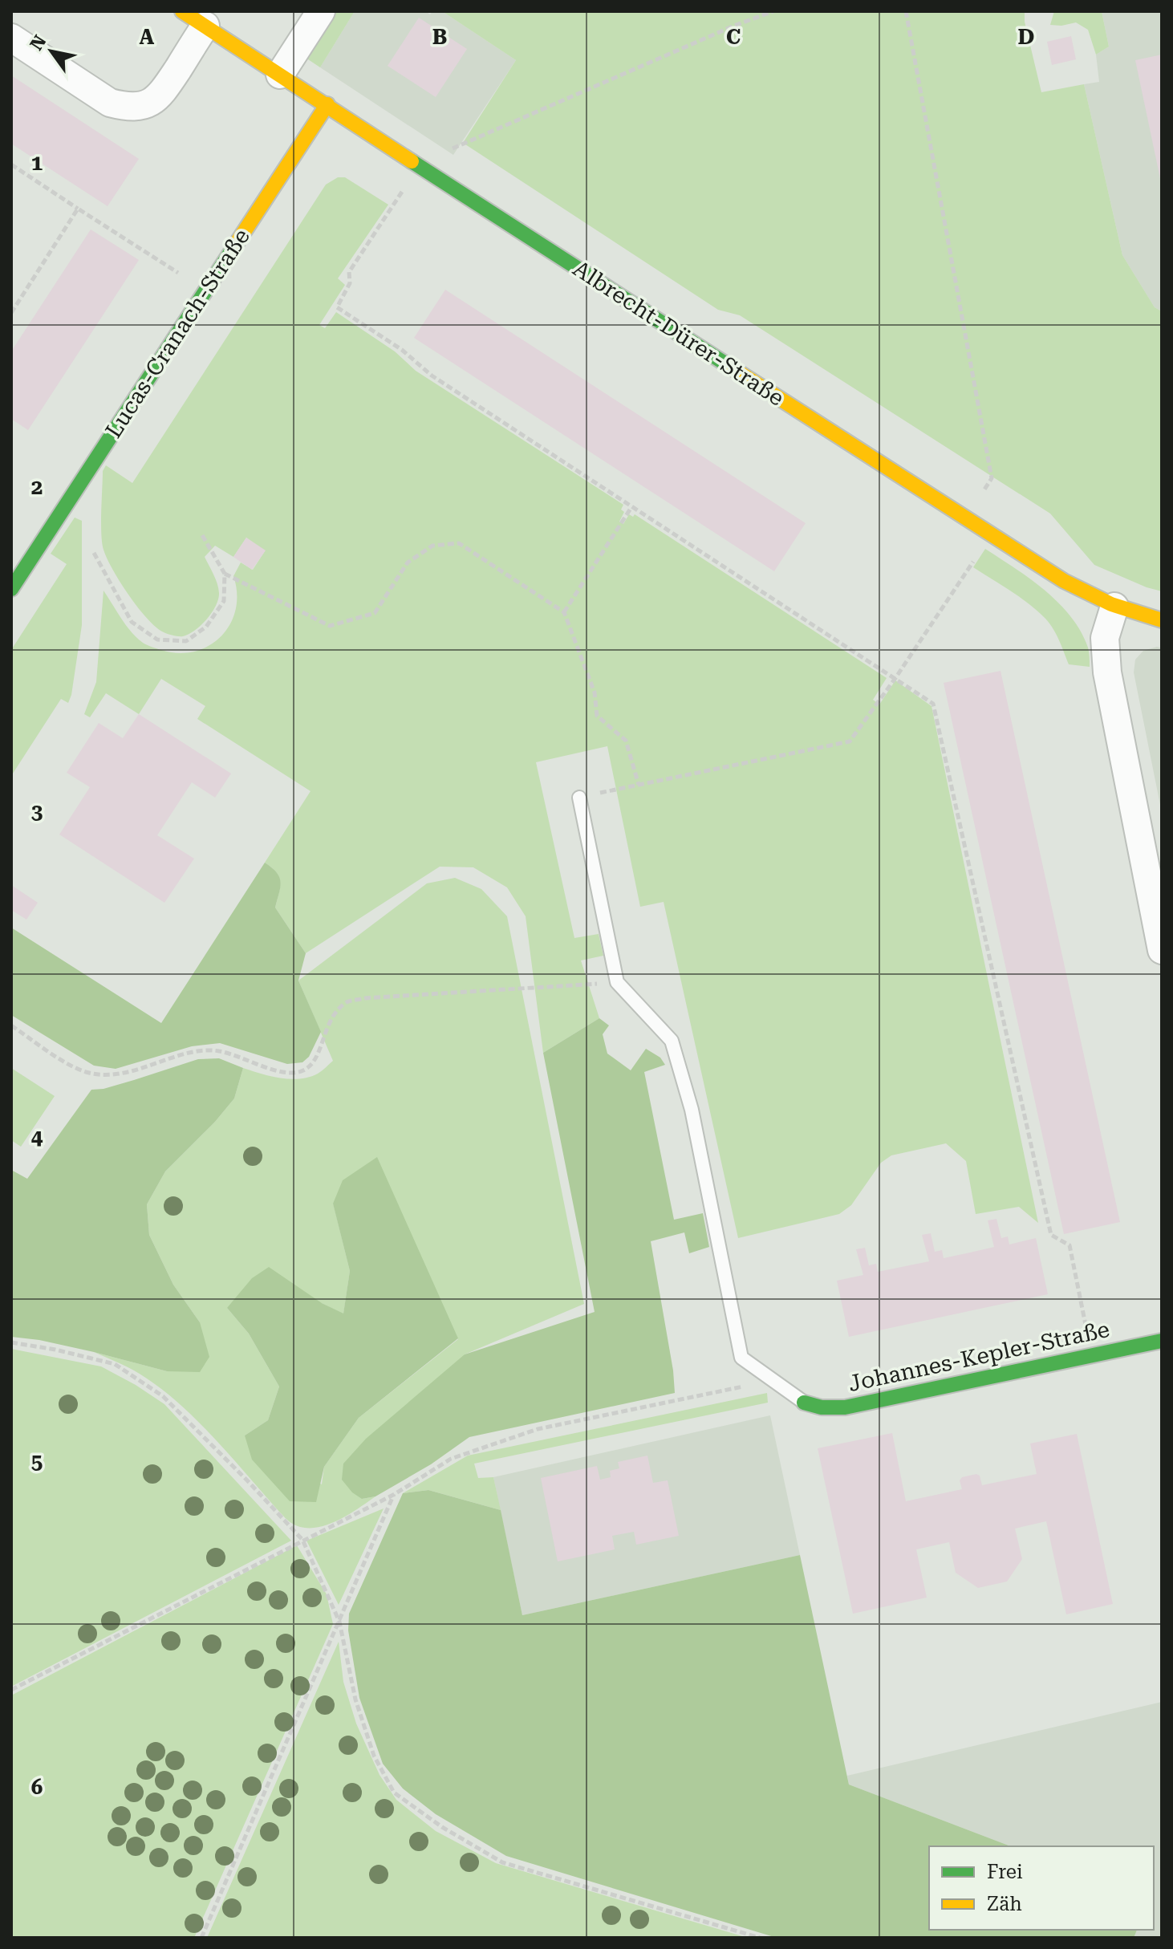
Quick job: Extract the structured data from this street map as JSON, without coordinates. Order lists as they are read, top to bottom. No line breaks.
{"streets":{"street":["Lucas-Cranach-Straße","Albrecht-Dürer-Straße","Johannes-Kepler-Straße"]},"crossings":[["Lucas-Cranach-Straße","Albrecht-Dürer-Straße"]],"legend":["Frei","Zäh"],"north":"top left","grid":{"columns":["A","B","C","D"],"rows":["1","2","3","4","5","6"]}}
